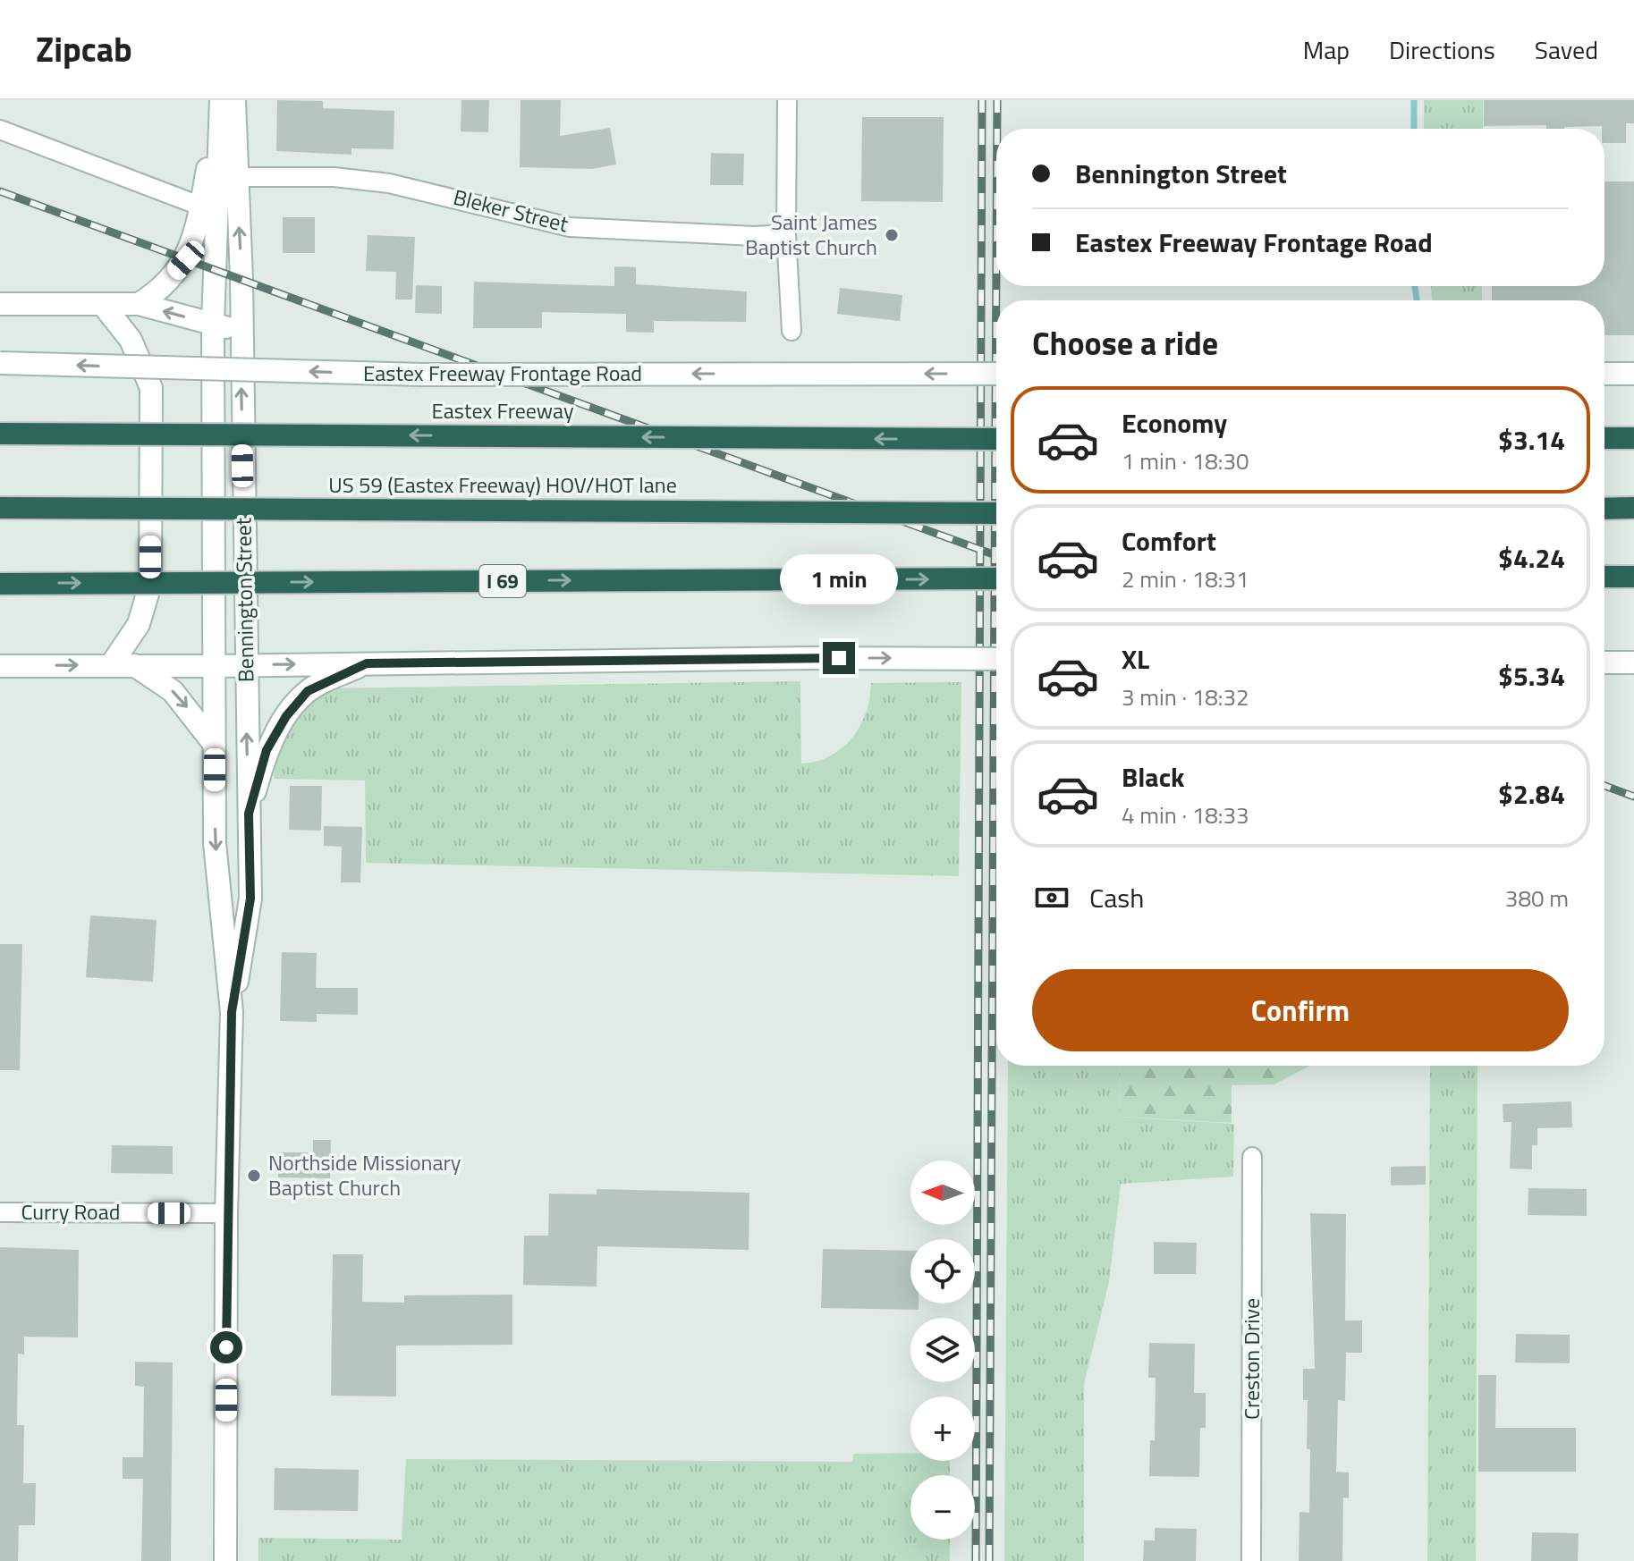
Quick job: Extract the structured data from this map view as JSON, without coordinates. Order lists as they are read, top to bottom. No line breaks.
{"streets":{"highway":["Eastex Freeway","US 59 (Eastex Freeway) HOV/HOT lane","I 69"],"main road":["Eastex Freeway Frontage Road","Bennington Street"],"street":["Bleker Street","Curry Road","Creston Drive"]},"crossings":[["Bleker Street","Bennington Street"],["Bennington Street","Curry Road"]],"one_way":["Eastex Freeway Frontage Road"],"places":["Saint James Baptist Church","Northside Missionary Baptist Church"],"north":"left","page":{"header":"Zipcab","nav":["Map","Directions","Saved"],"banner":["Bennington Street","Eastex Freeway Frontage Road"],"heading":"Choose a ride","list":[{"name":"Economy","note":"1 min · 18:30","value":"$3.14"},{"name":"Comfort","note":"2 min · 18:31","value":"$4.24"},{"name":"XL","note":"3 min · 18:32","value":"$5.34"},{"name":"Black","note":"4 min · 18:33","value":"$2.84"}],"bubble":"1 min","pay":["Cash","380 m"],"buttons":"Confirm","map_buttons":["+","−"]}}
